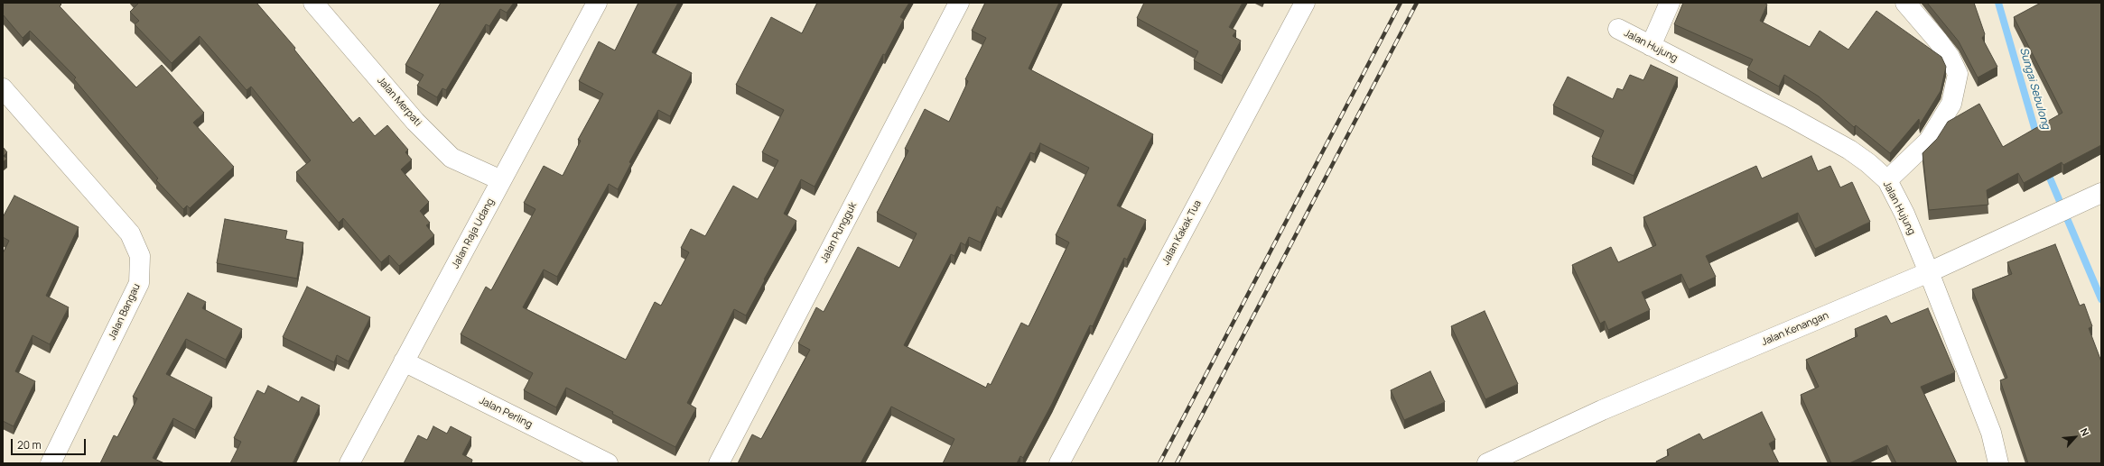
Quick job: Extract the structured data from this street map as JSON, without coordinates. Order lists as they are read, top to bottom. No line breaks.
{"streets":{"street":["Jalan Hujung","Jalan Merpati","Jalan Pungguk","Jalan Kakak Tua","Jalan Raja Udang","Jalan Bangau","Jalan Kenangan","Jalan Perling"]},"crossings":[["Jalan Hujung","Jalan Kenangan"],["Jalan Merpati","Jalan Raja Udang"],["Jalan Raja Udang","Jalan Perling"]],"water":["Sungai Sebulong"],"scale_bar":"20 m","north":"top right"}
